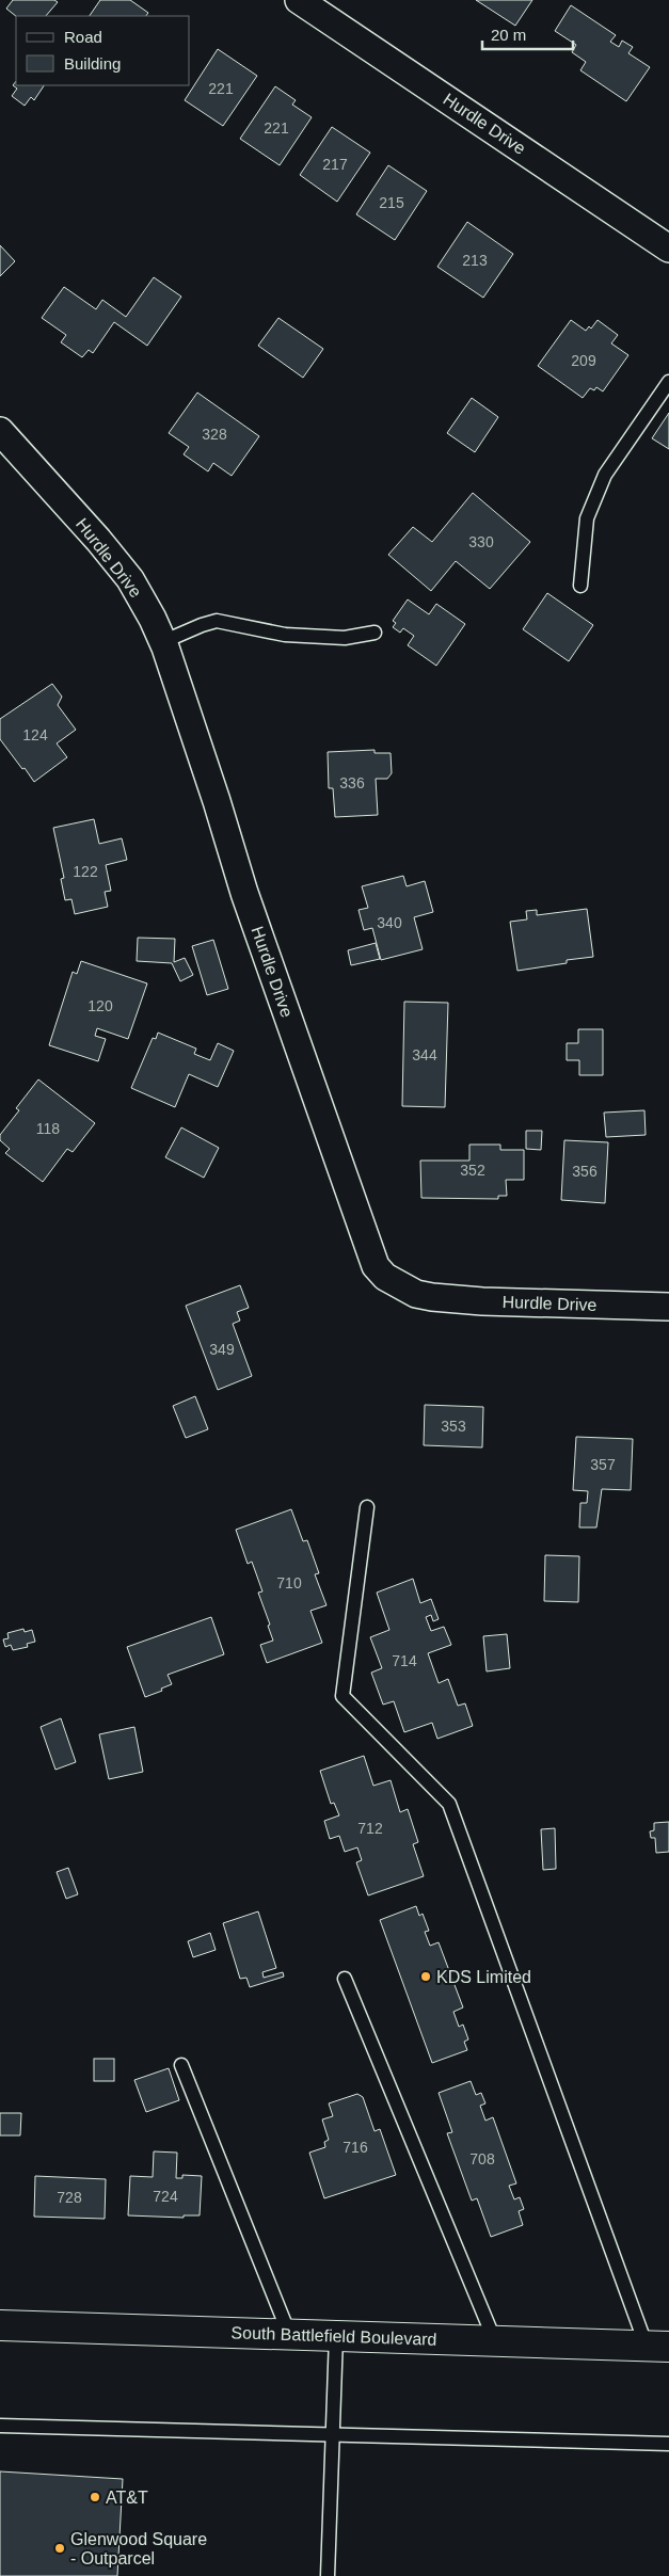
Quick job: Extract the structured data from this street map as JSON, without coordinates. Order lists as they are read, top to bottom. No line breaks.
{"streets":{"main road":["South Battlefield Boulevard"],"street":["Hurdle Drive"]},"places":["KDS Limited","AT&T","Glenwood Square - Outparcel"],"house_numbers":["221","221","217","215","213","209","328","330","124","336","122","340","120","344","118","352","356","349","353","357","710","714","712","716","708","724","728"],"legend":["Road","Building"],"scale_bar":"20 m"}
